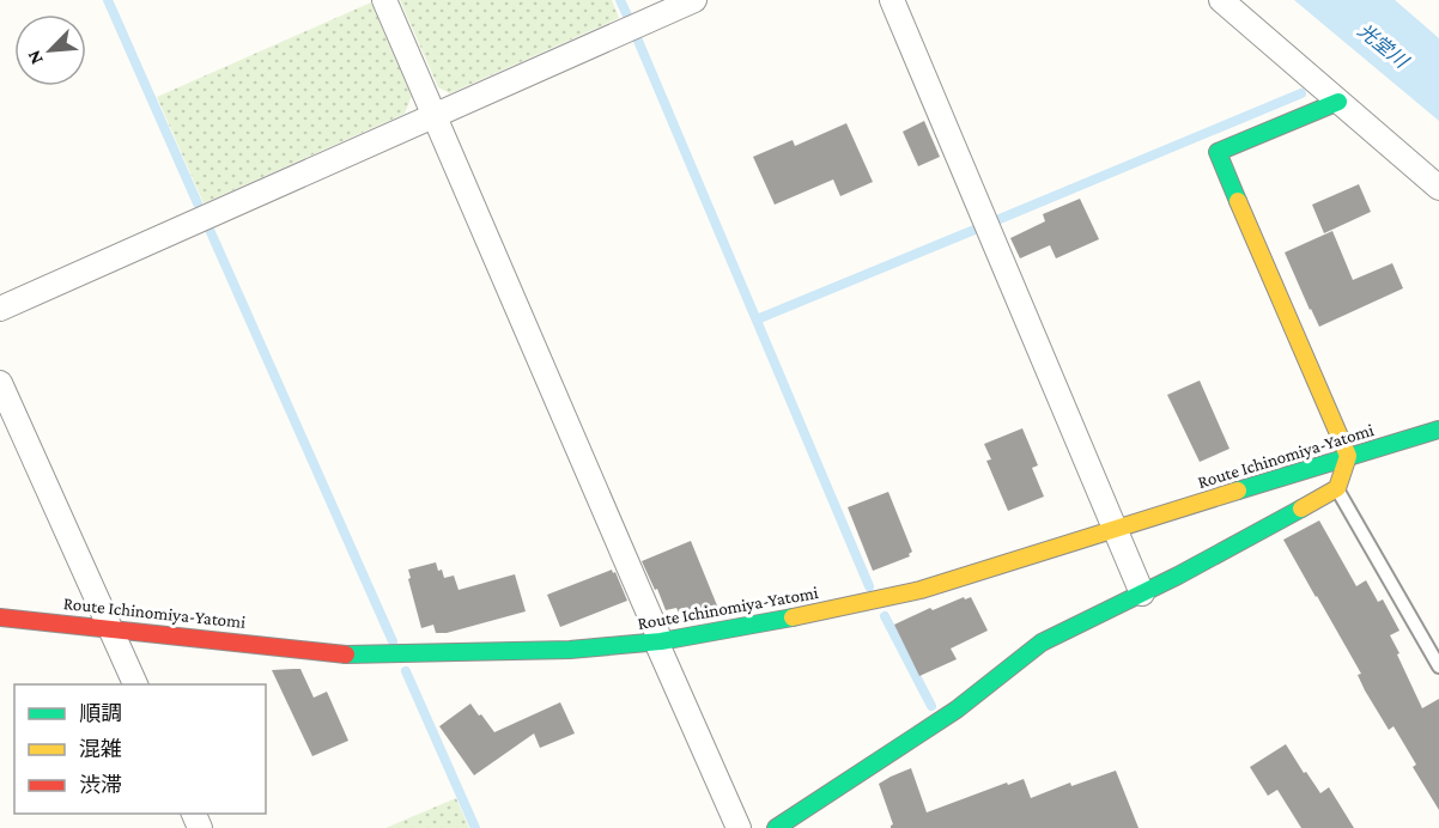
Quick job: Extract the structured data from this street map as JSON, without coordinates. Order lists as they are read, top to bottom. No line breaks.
{"streets":{"main road":["Route Ichinomiya-Yatomi"]},"water":["光堂川"],"legend":["順調","混雑","渋滞"],"north":"bottom left"}
